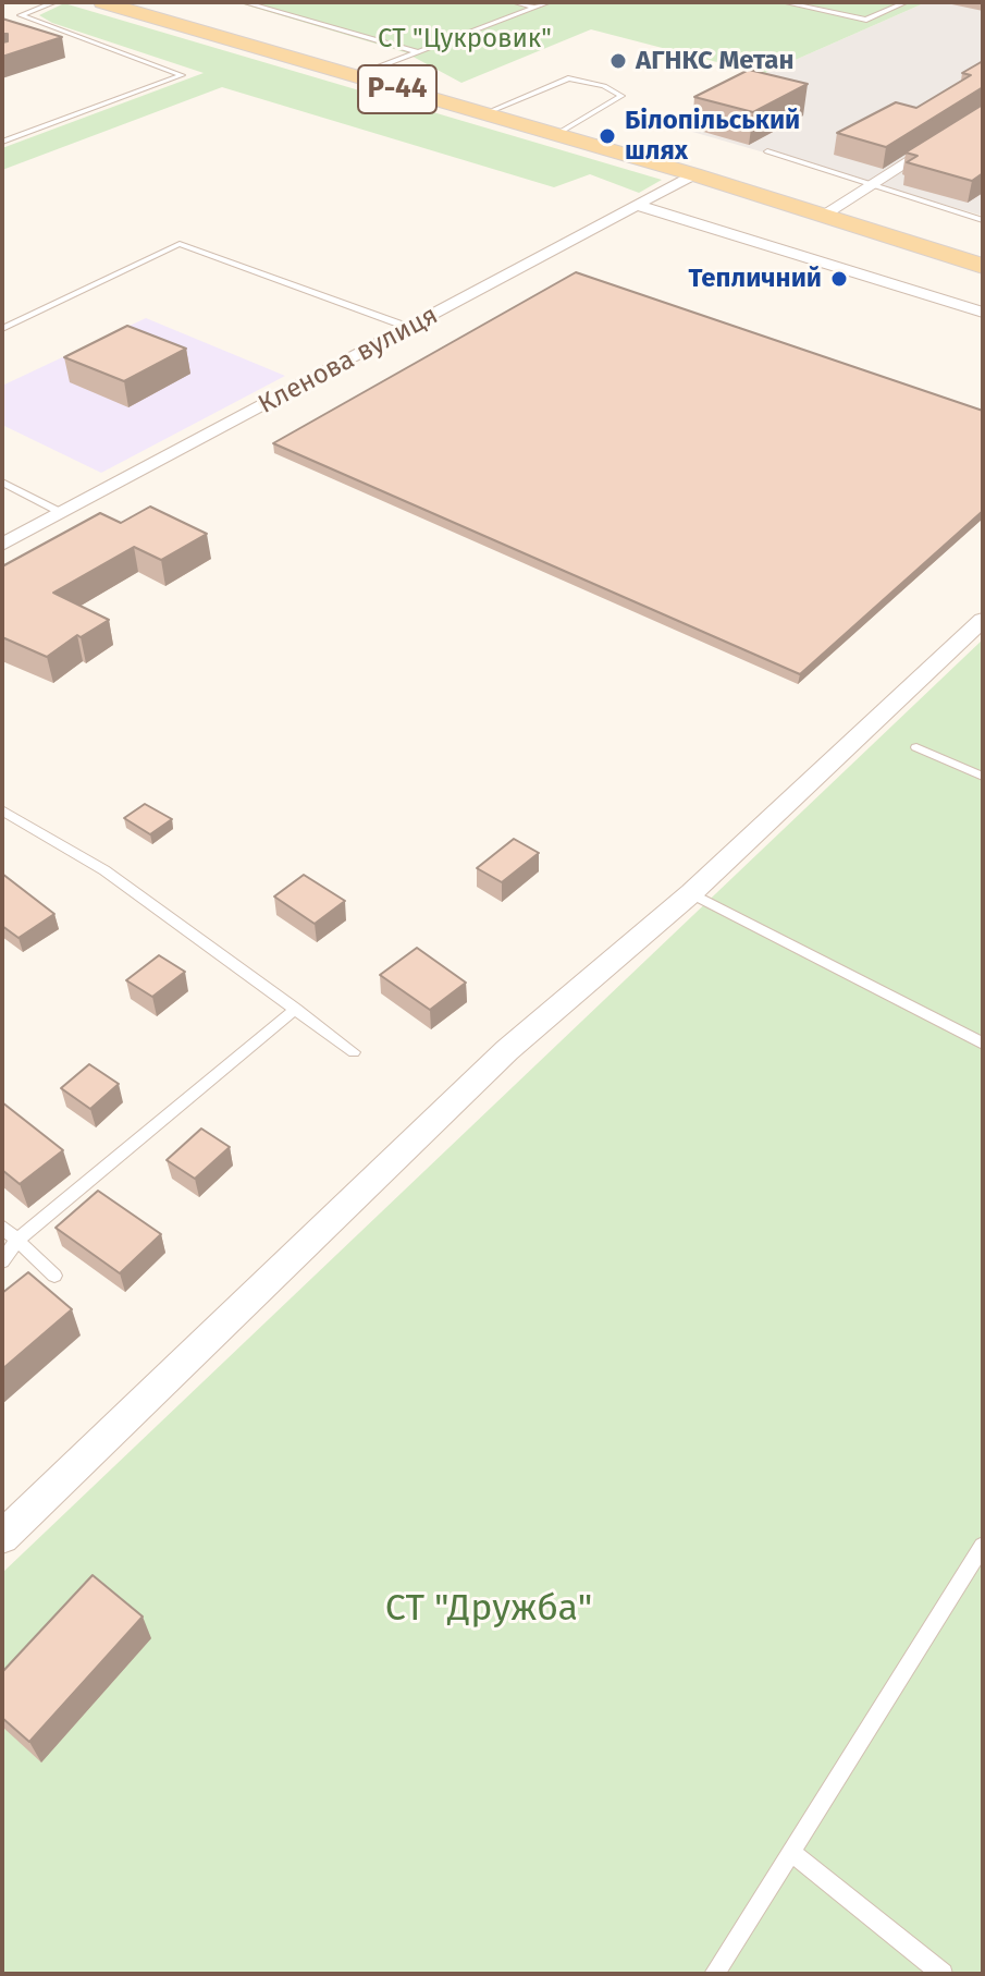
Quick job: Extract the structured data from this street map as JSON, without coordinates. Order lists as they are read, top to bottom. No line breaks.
{"streets":{"main road":["Р-44"],"street":["Кленова вулиця"]},"crossings":[["Р-44","Кленова вулиця"]],"parks":["СТ \"Цукровик\"","СТ \"Дружба\""],"places":["АГНКС Метан","Білопільський шлях","Тепличний"]}
